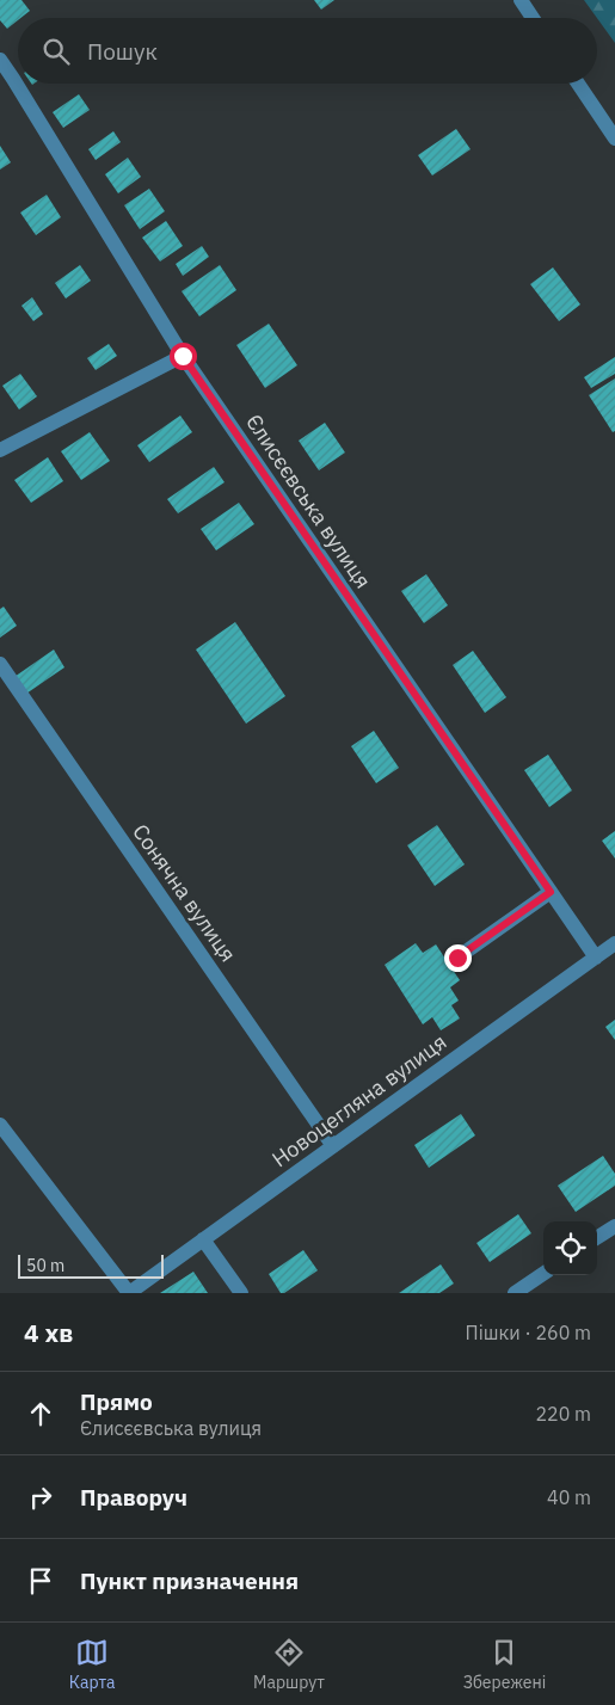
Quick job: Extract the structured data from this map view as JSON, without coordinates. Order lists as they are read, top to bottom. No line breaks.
{"streets":{"street":["Єлисєєвська вулиця","Сонячна вулиця","Новоцегляна вулиця"]},"crossings":[["Єлисєєвська вулиця","Новоцегляна вулиця"],["Сонячна вулиця","Новоцегляна вулиця"]],"scale_bar":"50 m","page":{"search":"Пошук","scale":"50 m","heading":["4 хв","Пішки · 260 m"],"list":[["Прямо","Єлисєєвська вулиця","220 m"],["Праворуч","40 m"],"Пункт призначення"],"nav":["Карта","Маршрут","Збережені"]}}
